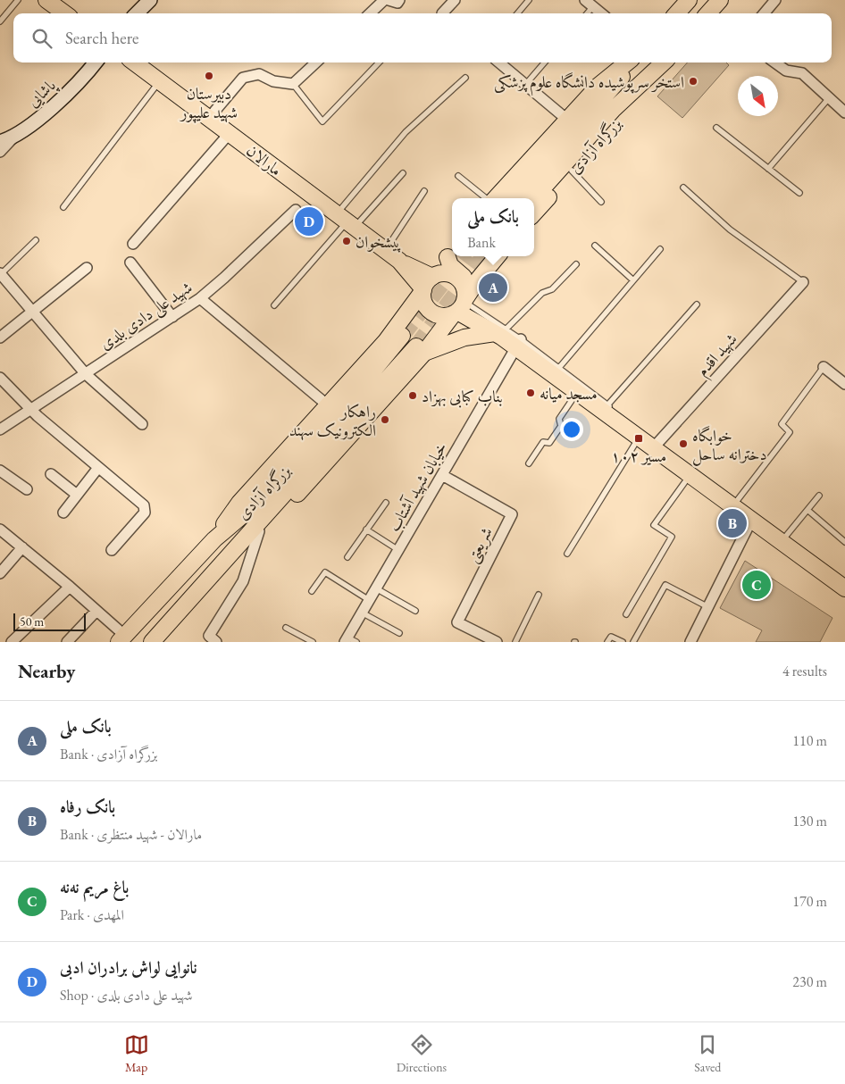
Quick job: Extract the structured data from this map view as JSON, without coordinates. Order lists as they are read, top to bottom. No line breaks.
{"streets":{"main road":["پاشایی","بزرگراه آزادی","مارالان"],"street":["شهید علی دادی بلدی","شهید اقدم","خیابان شهید آشتاب","شریعتی"]},"crossings":[["خیابان شهید آشتاب","شریعتی"]],"places":{"other":["دبیرستان شهید علیپور","استخر سرپوشیده دانشگاه علوم پزشکی","پیشخوان","مسجد میانه","بناب کبابی بهزاد","راهکار الکترونیک سهند","خوابگاه دخترانه ساحل"],"transit":["مسیر ۱۰۲"]},"scale_bar":"50 m","north":"bottom right","page":{"search":"Search here","popup":["بانک ملی","Bank"],"pins":["D","A","B","C"],"scale":"50 m","heading":["Nearby","4 results"],"list":[{"mark":"A","name":"بانک ملی","note":"Bank · بزرگراه آزادی","value":"110 m"},{"mark":"B","name":"بانک رفاه","note":"Bank · مارالان - شهید منتظری","value":"130 m"},{"mark":"C","name":"باغ مریم نه‌نه","note":"Park · المهدی","value":"170 m"},{"mark":"D","name":"نانوایی لواش برادران ادبی","note":"Shop · شهید علی دادی بلدی","value":"230 m"}],"nav":["Map","Directions","Saved"]}}
